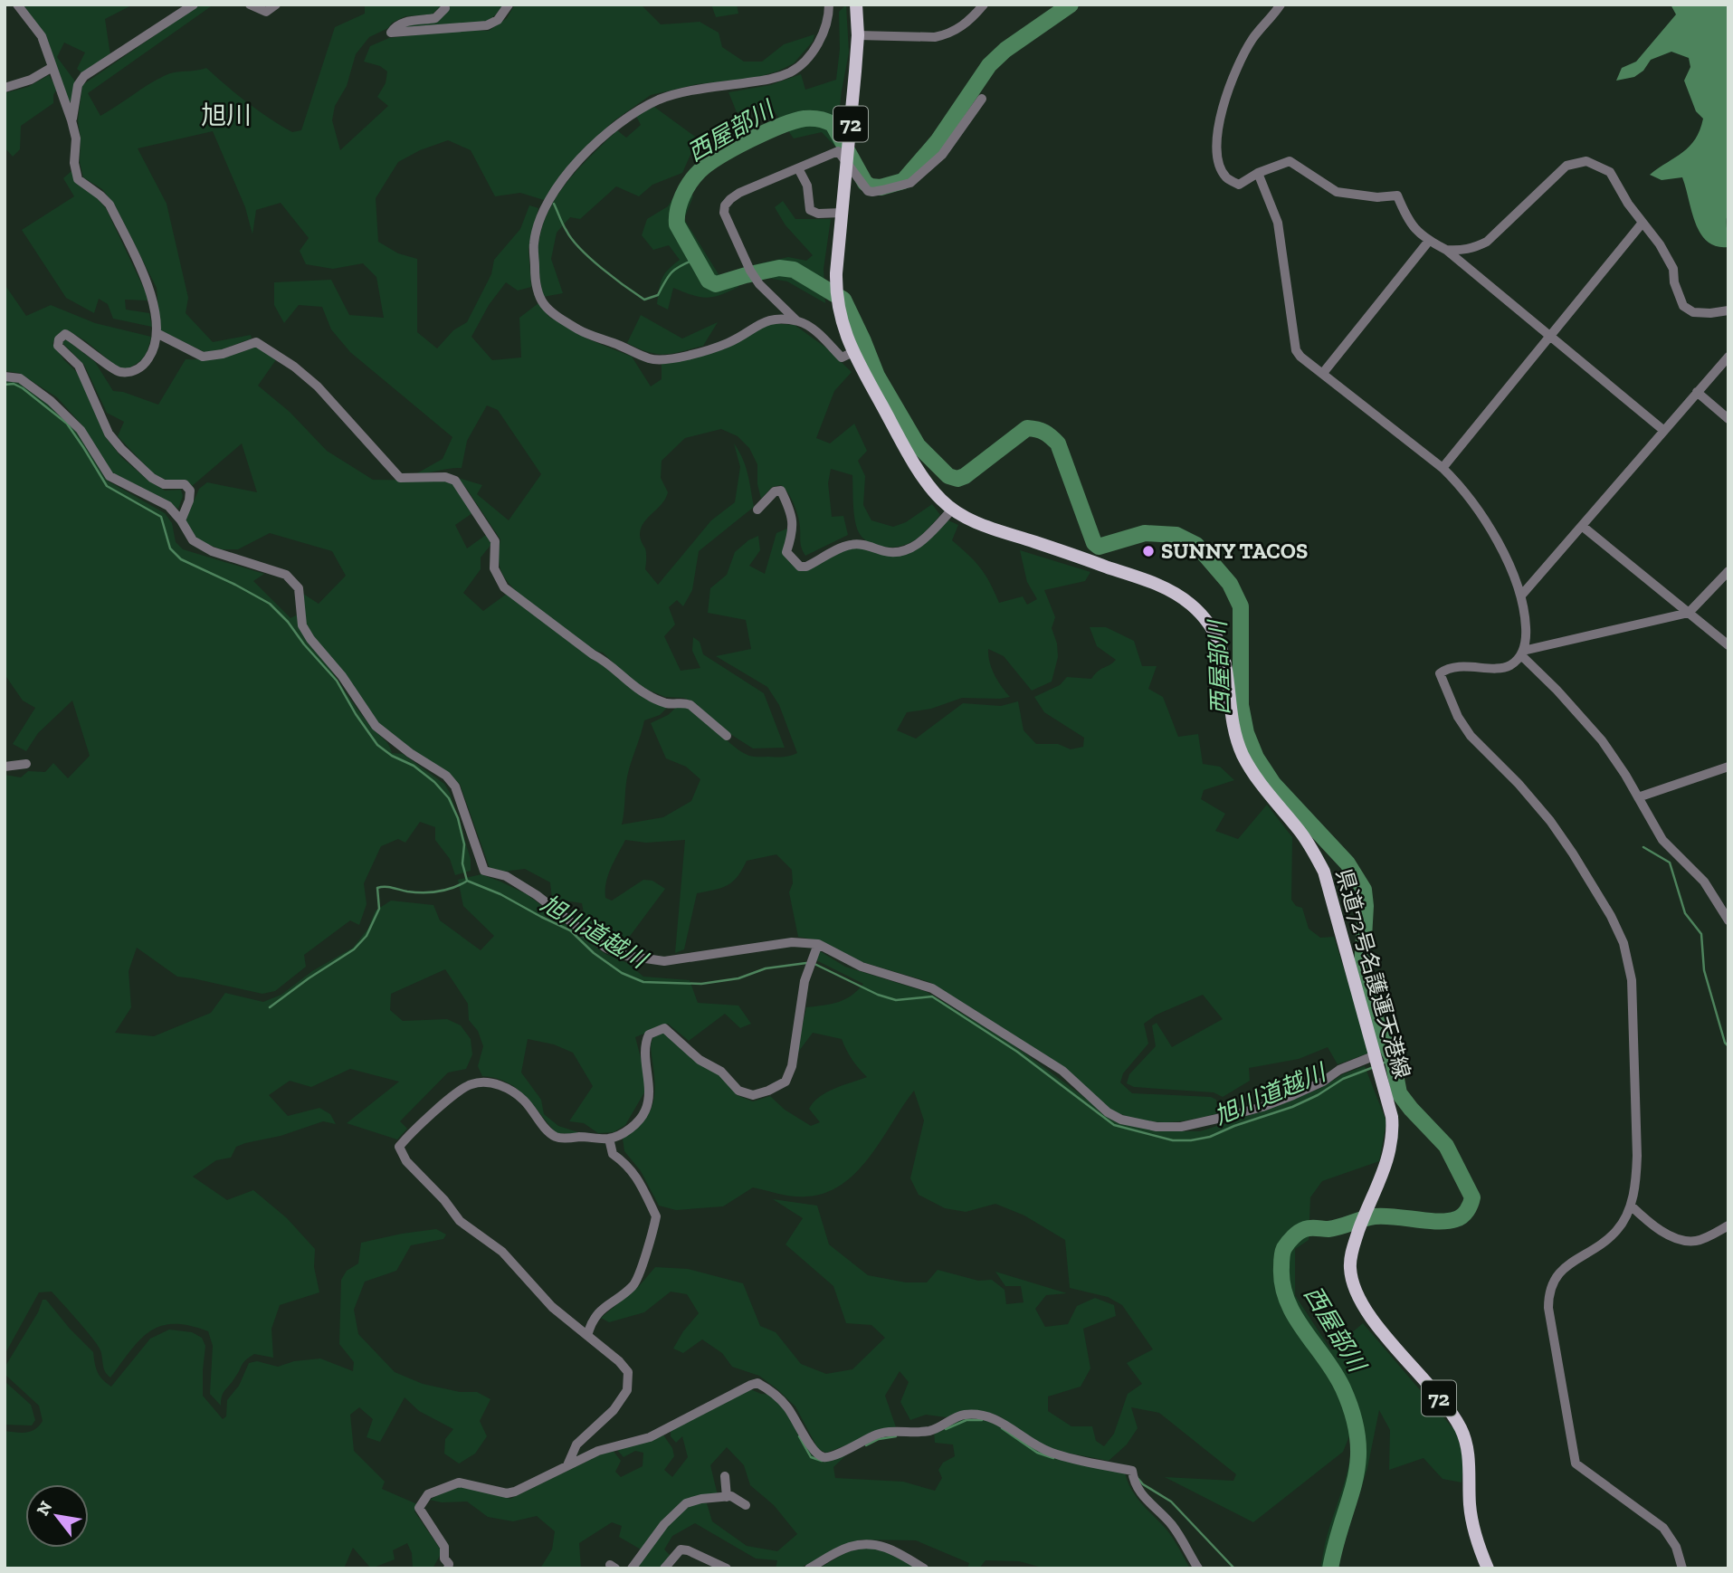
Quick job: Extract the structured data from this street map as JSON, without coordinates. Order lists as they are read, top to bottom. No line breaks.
{"streets":{"main road":["72","県道72号名護運天港線"]},"districts":["旭川"],"water":["西屋部川","旭川道越川"],"places":["SUNNY TACOS"],"north":"top left"}
